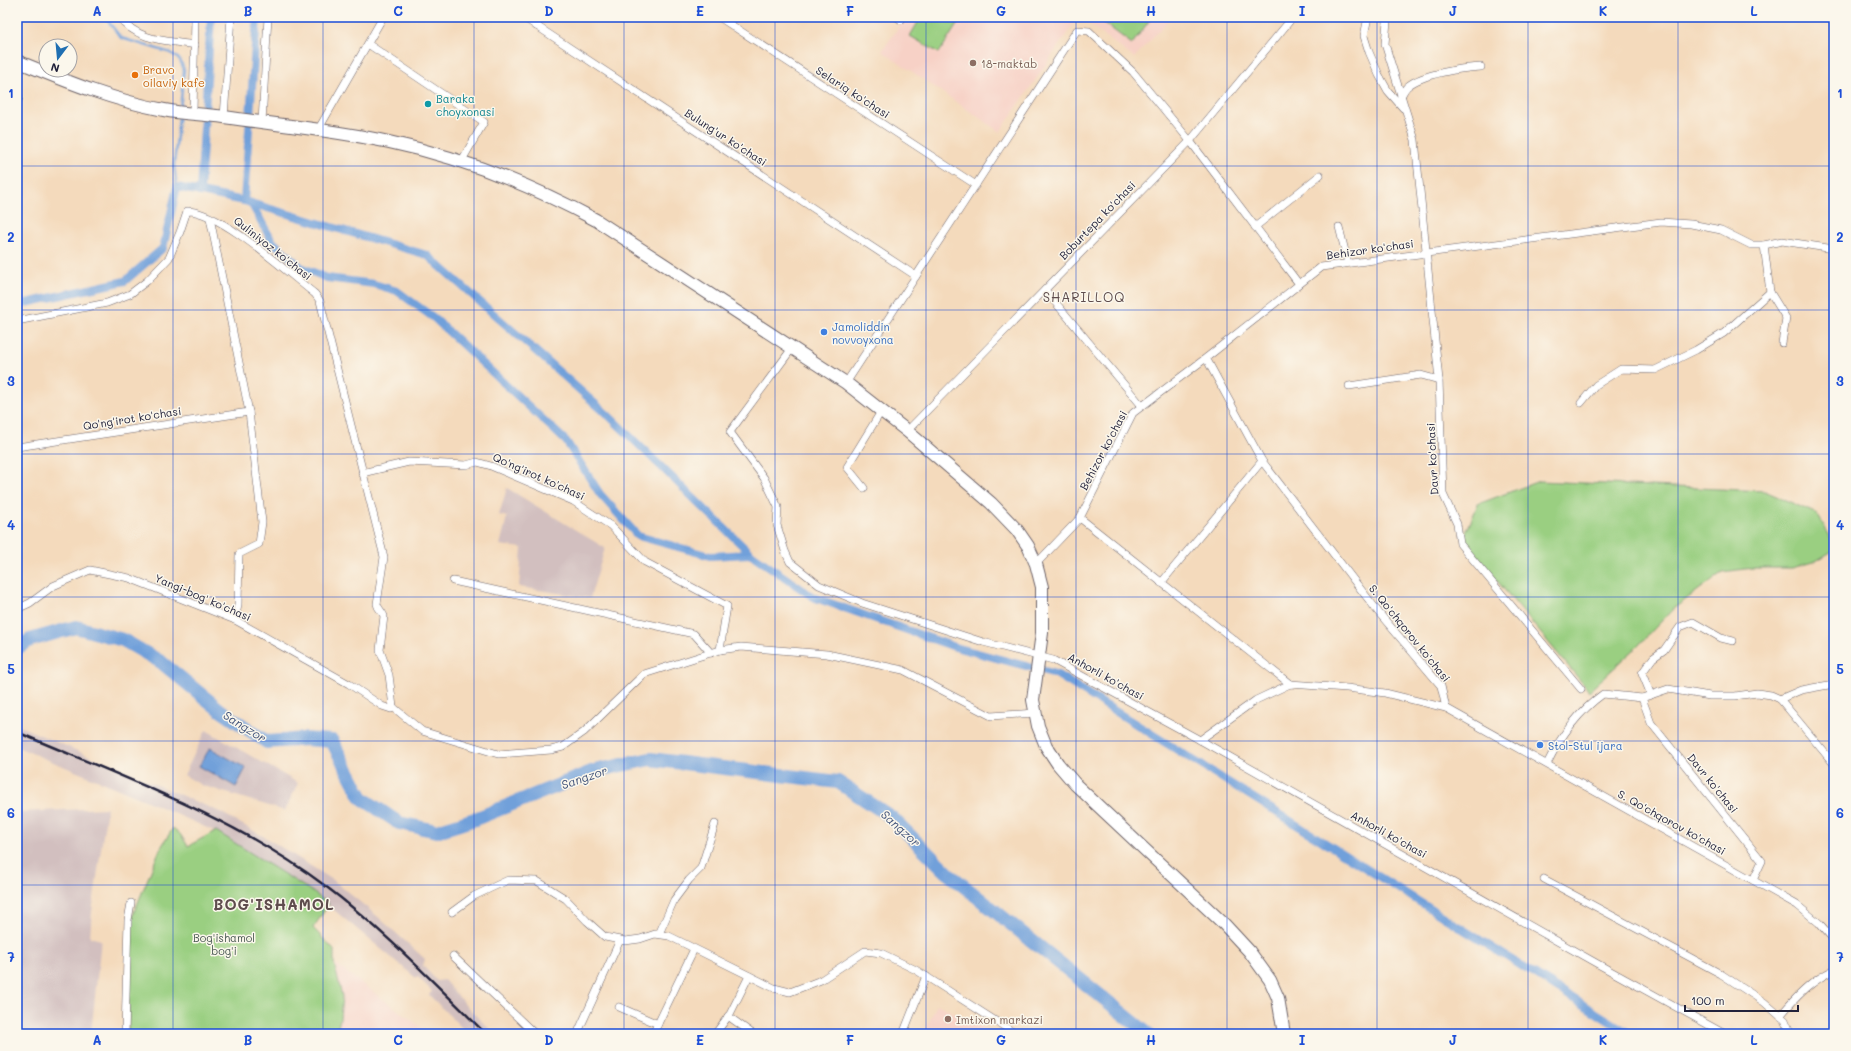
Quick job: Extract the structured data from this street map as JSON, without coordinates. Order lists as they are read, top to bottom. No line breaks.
{"streets":{"street":["Selariq ko'chasi","Bulung'ur ko'chasi","Boburtepa ko'chasi","Quliniyoz ko'chasi","Behizor ko'chasi","Qo'ng'irot ko'chasi","Davr ko'chasi","Yangi-bog' ko'chasi","S. Qo'chqorov ko'chasi","Anhorli ko'chasi"]},"crossings":[["Quliniyoz ko'chasi","Qo'ng'irot ko'chasi"],["Quliniyoz ko'chasi","Yangi-bog' ko'chasi"],["Behizor ko'chasi","Davr ko'chasi"],["Behizor ko'chasi","S. Qo'chqorov ko'chasi"],["Davr ko'chasi","S. Qo'chqorov ko'chasi"]],"districts":["SHARILLOQ","BOG'ISHAMOL"],"water":["Sangzor"],"parks":["Bog'ishamol bog'i"],"places":["18-maktab","Bravo oilaviy kafe","Baraka choyxonasi","Jamoliddin novvoyxona","Stol-Stul ijara","Imtixon markazi"],"scale_bar":"100 m","north":"bottom","grid":{"columns":["A","B","C","D","E","F","G","H","I","J","K","L"],"rows":["1","2","3","4","5","6","7"]}}
